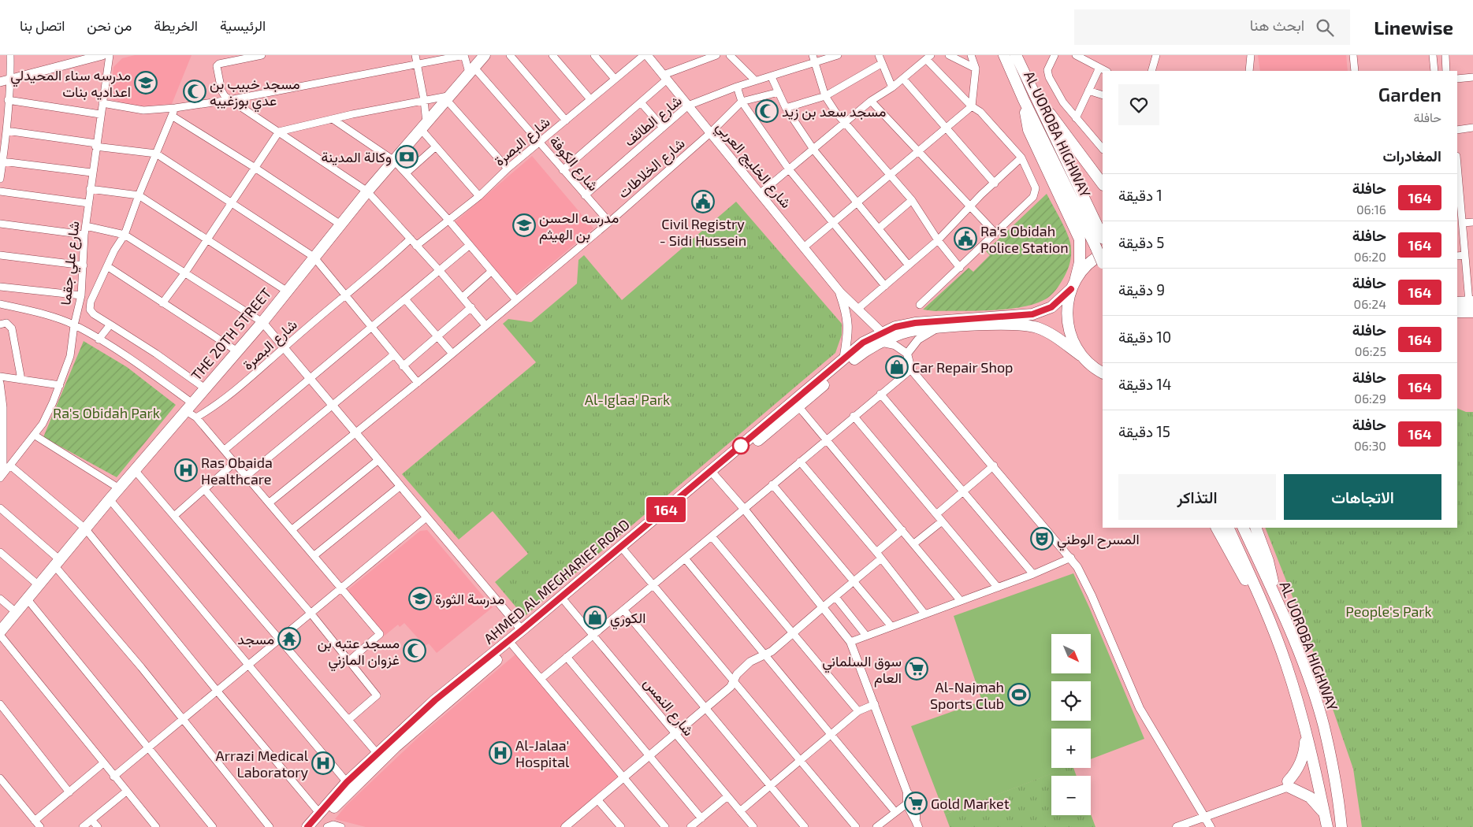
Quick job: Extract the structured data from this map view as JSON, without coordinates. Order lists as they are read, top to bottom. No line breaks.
{"streets":{"main road":["AL UOROBA HIGHWAY","شارع الخليج العربي","THE 20TH STREET","AHMED AL MEGHARIEF ROAD"],"street":["شارع الطائف","شارع البصرة","شارع الكوفة","شارع الخلاطات","شارع علي جقما","شارع النمس"]},"crossings":[["شارع الطائف","شارع الكوفة"],["شارع الطائف","شارع الخليج العربي"],["AL UOROBA HIGHWAY","AHMED AL MEGHARIEF ROAD"],["شارع البصرة","شارع الكوفة"],["شارع الكوفة","شارع الخلاطات"],["شارع الكوفة","THE 20TH STREET"],["شارع الخليج العربي","شارع الخلاطات"],["شارع الخليج العربي","AHMED AL MEGHARIEF ROAD"],["AHMED AL MEGHARIEF ROAD","شارع النمس"]],"parks":["Al-Iglaa' Park","Ra's Obidah Park","People's Park"],"places":{"school or university":["مدرسه سناء المحيدلي اعداديه بنات","مدرسه الحسن بن الهيثم","مدرسة الثورة"],"mosque":["مسجد خبيب بن عدي بوزغيبه","مسجد سعد بن زيد","مسجد عتبه بن غزوان المازني"],"bank":["وكالة المدينة"],"public building":["Civil Registry - Sidi Hussein","Ra's Obidah Police Station"],"shop":["Car Repair Shop","الكوري"],"hospital":["Ras Obaida Healthcare","Al-Jalaa' Hospital","Arrazi Medical Laboratory"],"theatre":["المسرح الوطني"],"temple":["مسجد"],"supermarket":["سوق السلماني العام","Gold Market"],"sports":["Al-Najmah Sports Club"]},"lines":["bus line 164"],"north":"bottom right","page":{"header":"Linewise","search":"ابحث هنا","nav":["الرئيسية","الخريطة","من نحن","اتصل بنا"],"on_map":"164","heading":[["Garden","حافلة"],"المغادرات"],"list":[{"mark":"164","name":"حافلة","note":"06:16","value":"1 دقيقة"},{"mark":"164","name":"حافلة","note":"06:20","value":"5 دقيقة"},{"mark":"164","name":"حافلة","note":"06:24","value":"9 دقيقة"},{"mark":"164","name":"حافلة","note":"06:25","value":"10 دقيقة"},{"mark":"164","name":"حافلة","note":"06:29","value":"14 دقيقة"},{"mark":"164","name":"حافلة","note":"06:30","value":"15 دقيقة"}],"buttons":["الاتجاهات","التذاكر"],"map_buttons":["+","−"]}}
